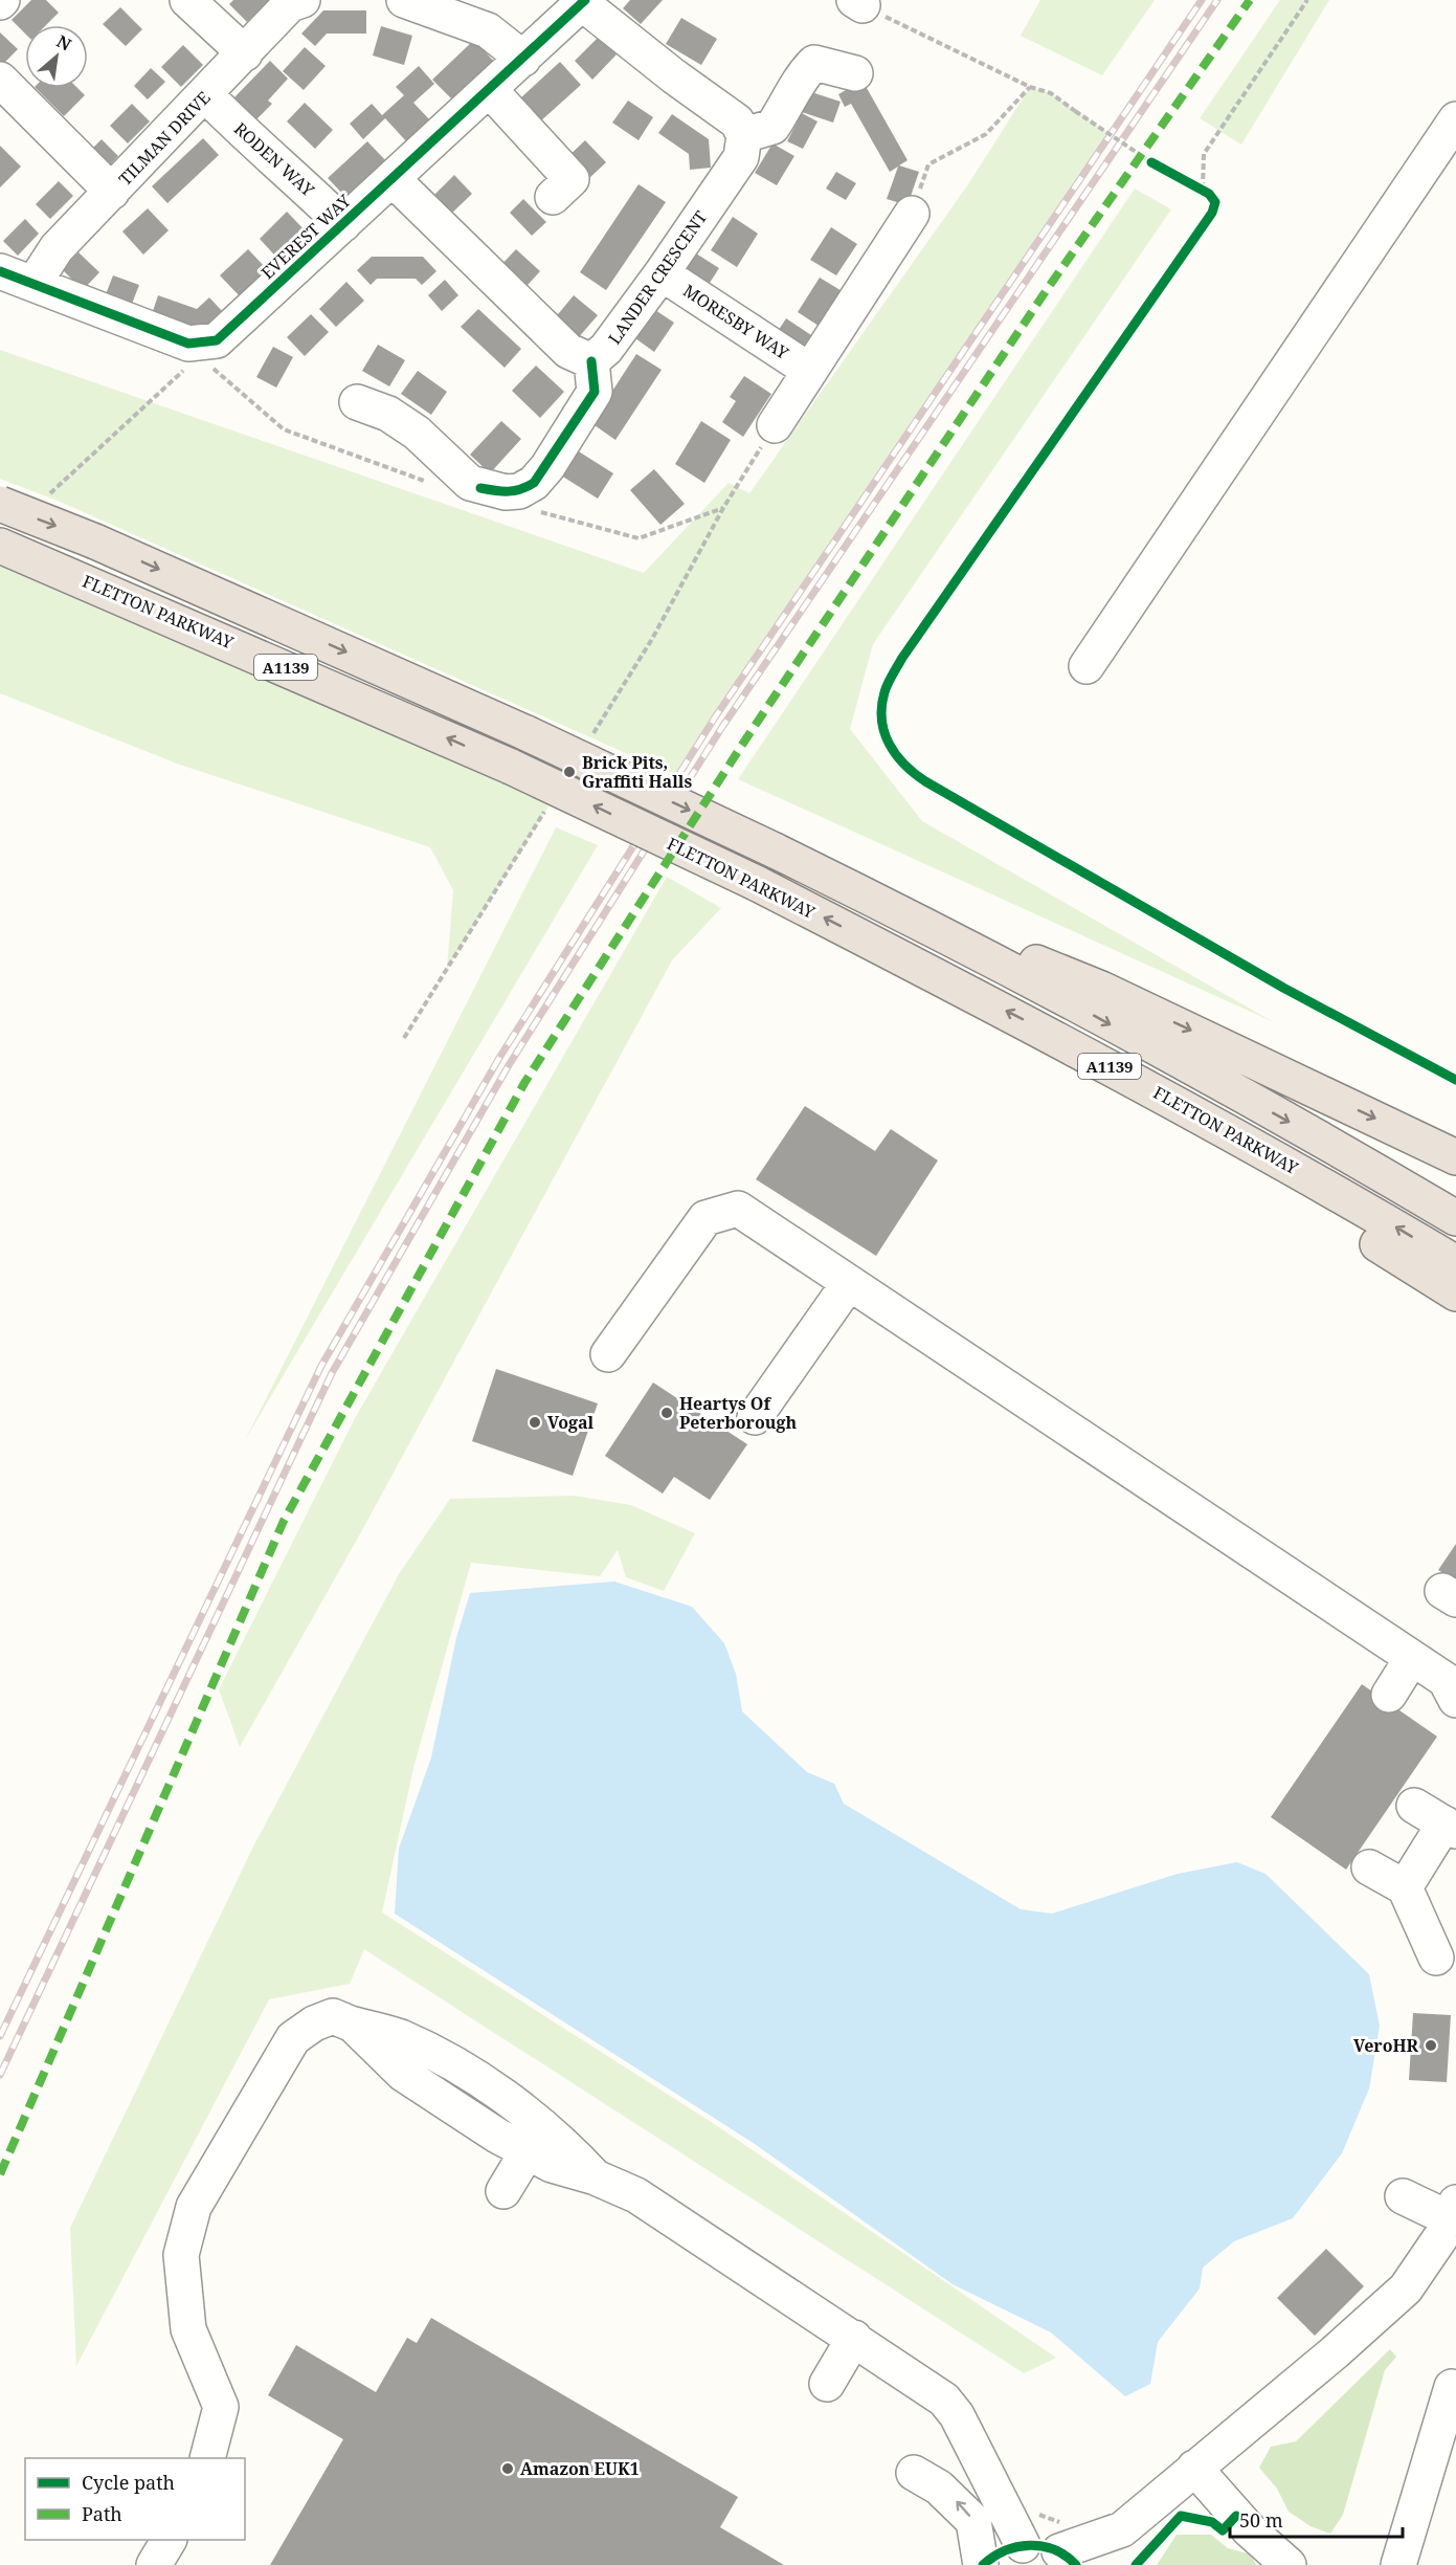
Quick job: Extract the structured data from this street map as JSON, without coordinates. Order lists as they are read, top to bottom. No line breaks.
{"streets":{"highway":["FLETTON PARKWAY","A1139"],"street":["TILMAN DRIVE","RODEN WAY","EVEREST WAY","LANDER CRESCENT","MORESBY WAY"]},"crossings":[["TILMAN DRIVE","RODEN WAY"],["RODEN WAY","EVEREST WAY"],["LANDER CRESCENT","MORESBY WAY"],["FLETTON PARKWAY","A1139"]],"places":["Brick Pits, Graffiti Halls","Heartys Of Peterborough","Vogal","VeroHR","Amazon EUK1"],"legend":["Cycle path","Path"],"scale_bar":"50 m","north":"top right"}
